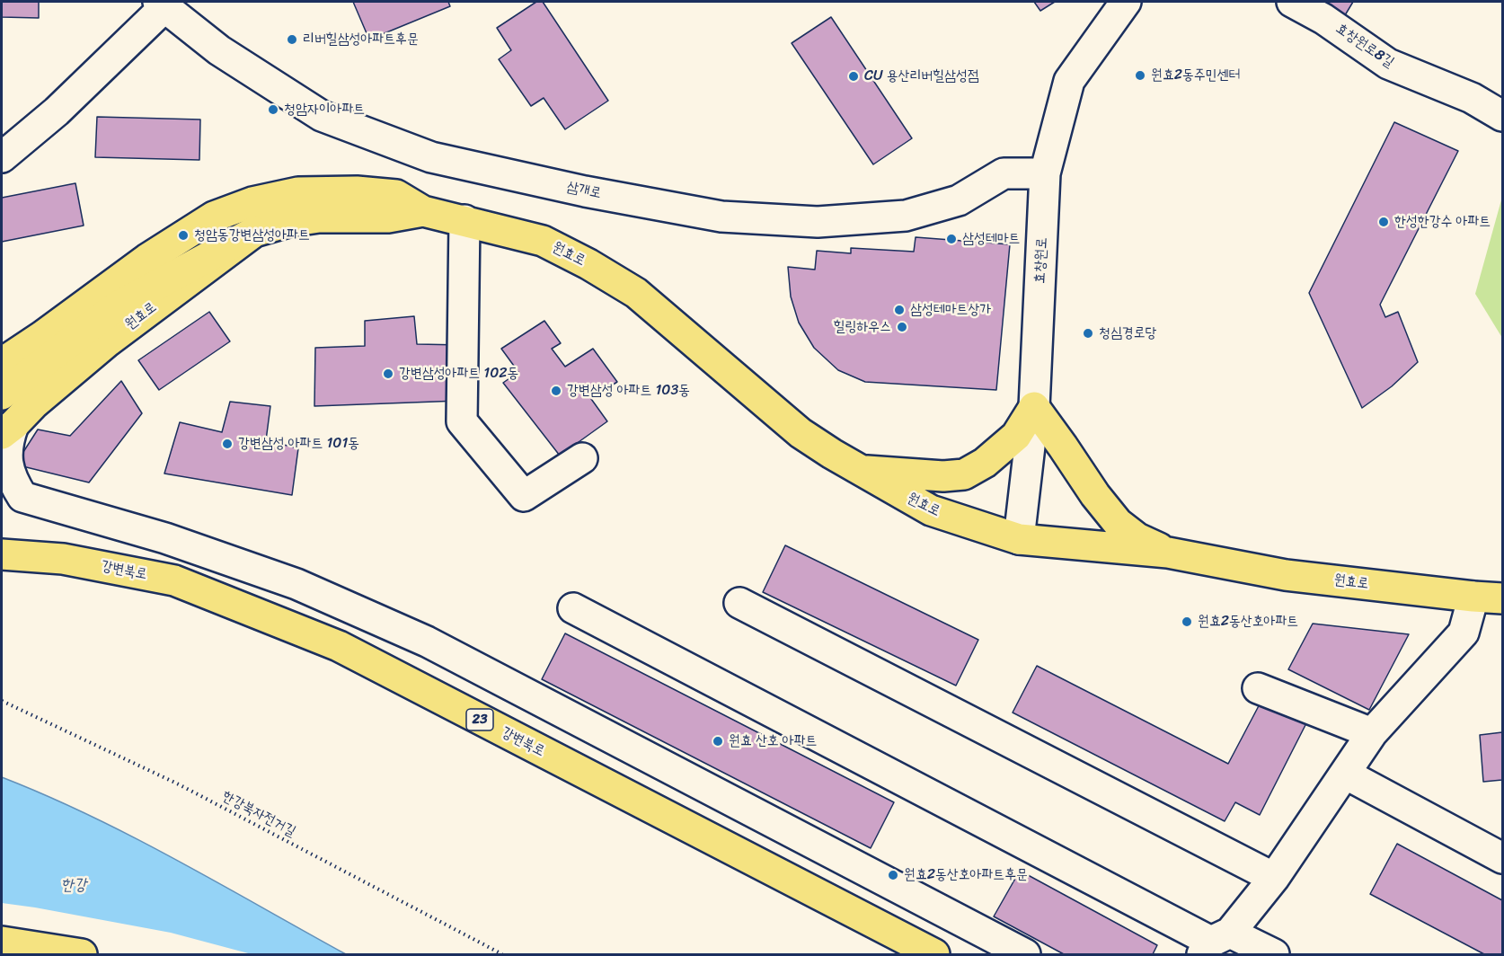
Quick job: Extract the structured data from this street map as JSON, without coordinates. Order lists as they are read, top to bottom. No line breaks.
{"streets":{"main road":["원효로","강변북로","23"],"street":["효창원로8길","삼개로","효창원로"],"path":["한강북자전거길"]},"crossings":[["삼개로","효창원로"],["원효로","효창원로"]],"water":["한강"],"places":["리버힐삼성아파트후문","원효2동주민센터","CU 용산리버힐삼성점","청암자이아파트","한성한강수 아파트","청암동강변삼성아파트","삼성테마트","삼성테마트상가","힐링하우스","청심경로당","강변삼성아파트 102동","강변삼성 아파트 103동","강변삼성 아파트 101동","원효2동산호아파트","원효 산호 아파트","원효2동산호아파트후문"]}
